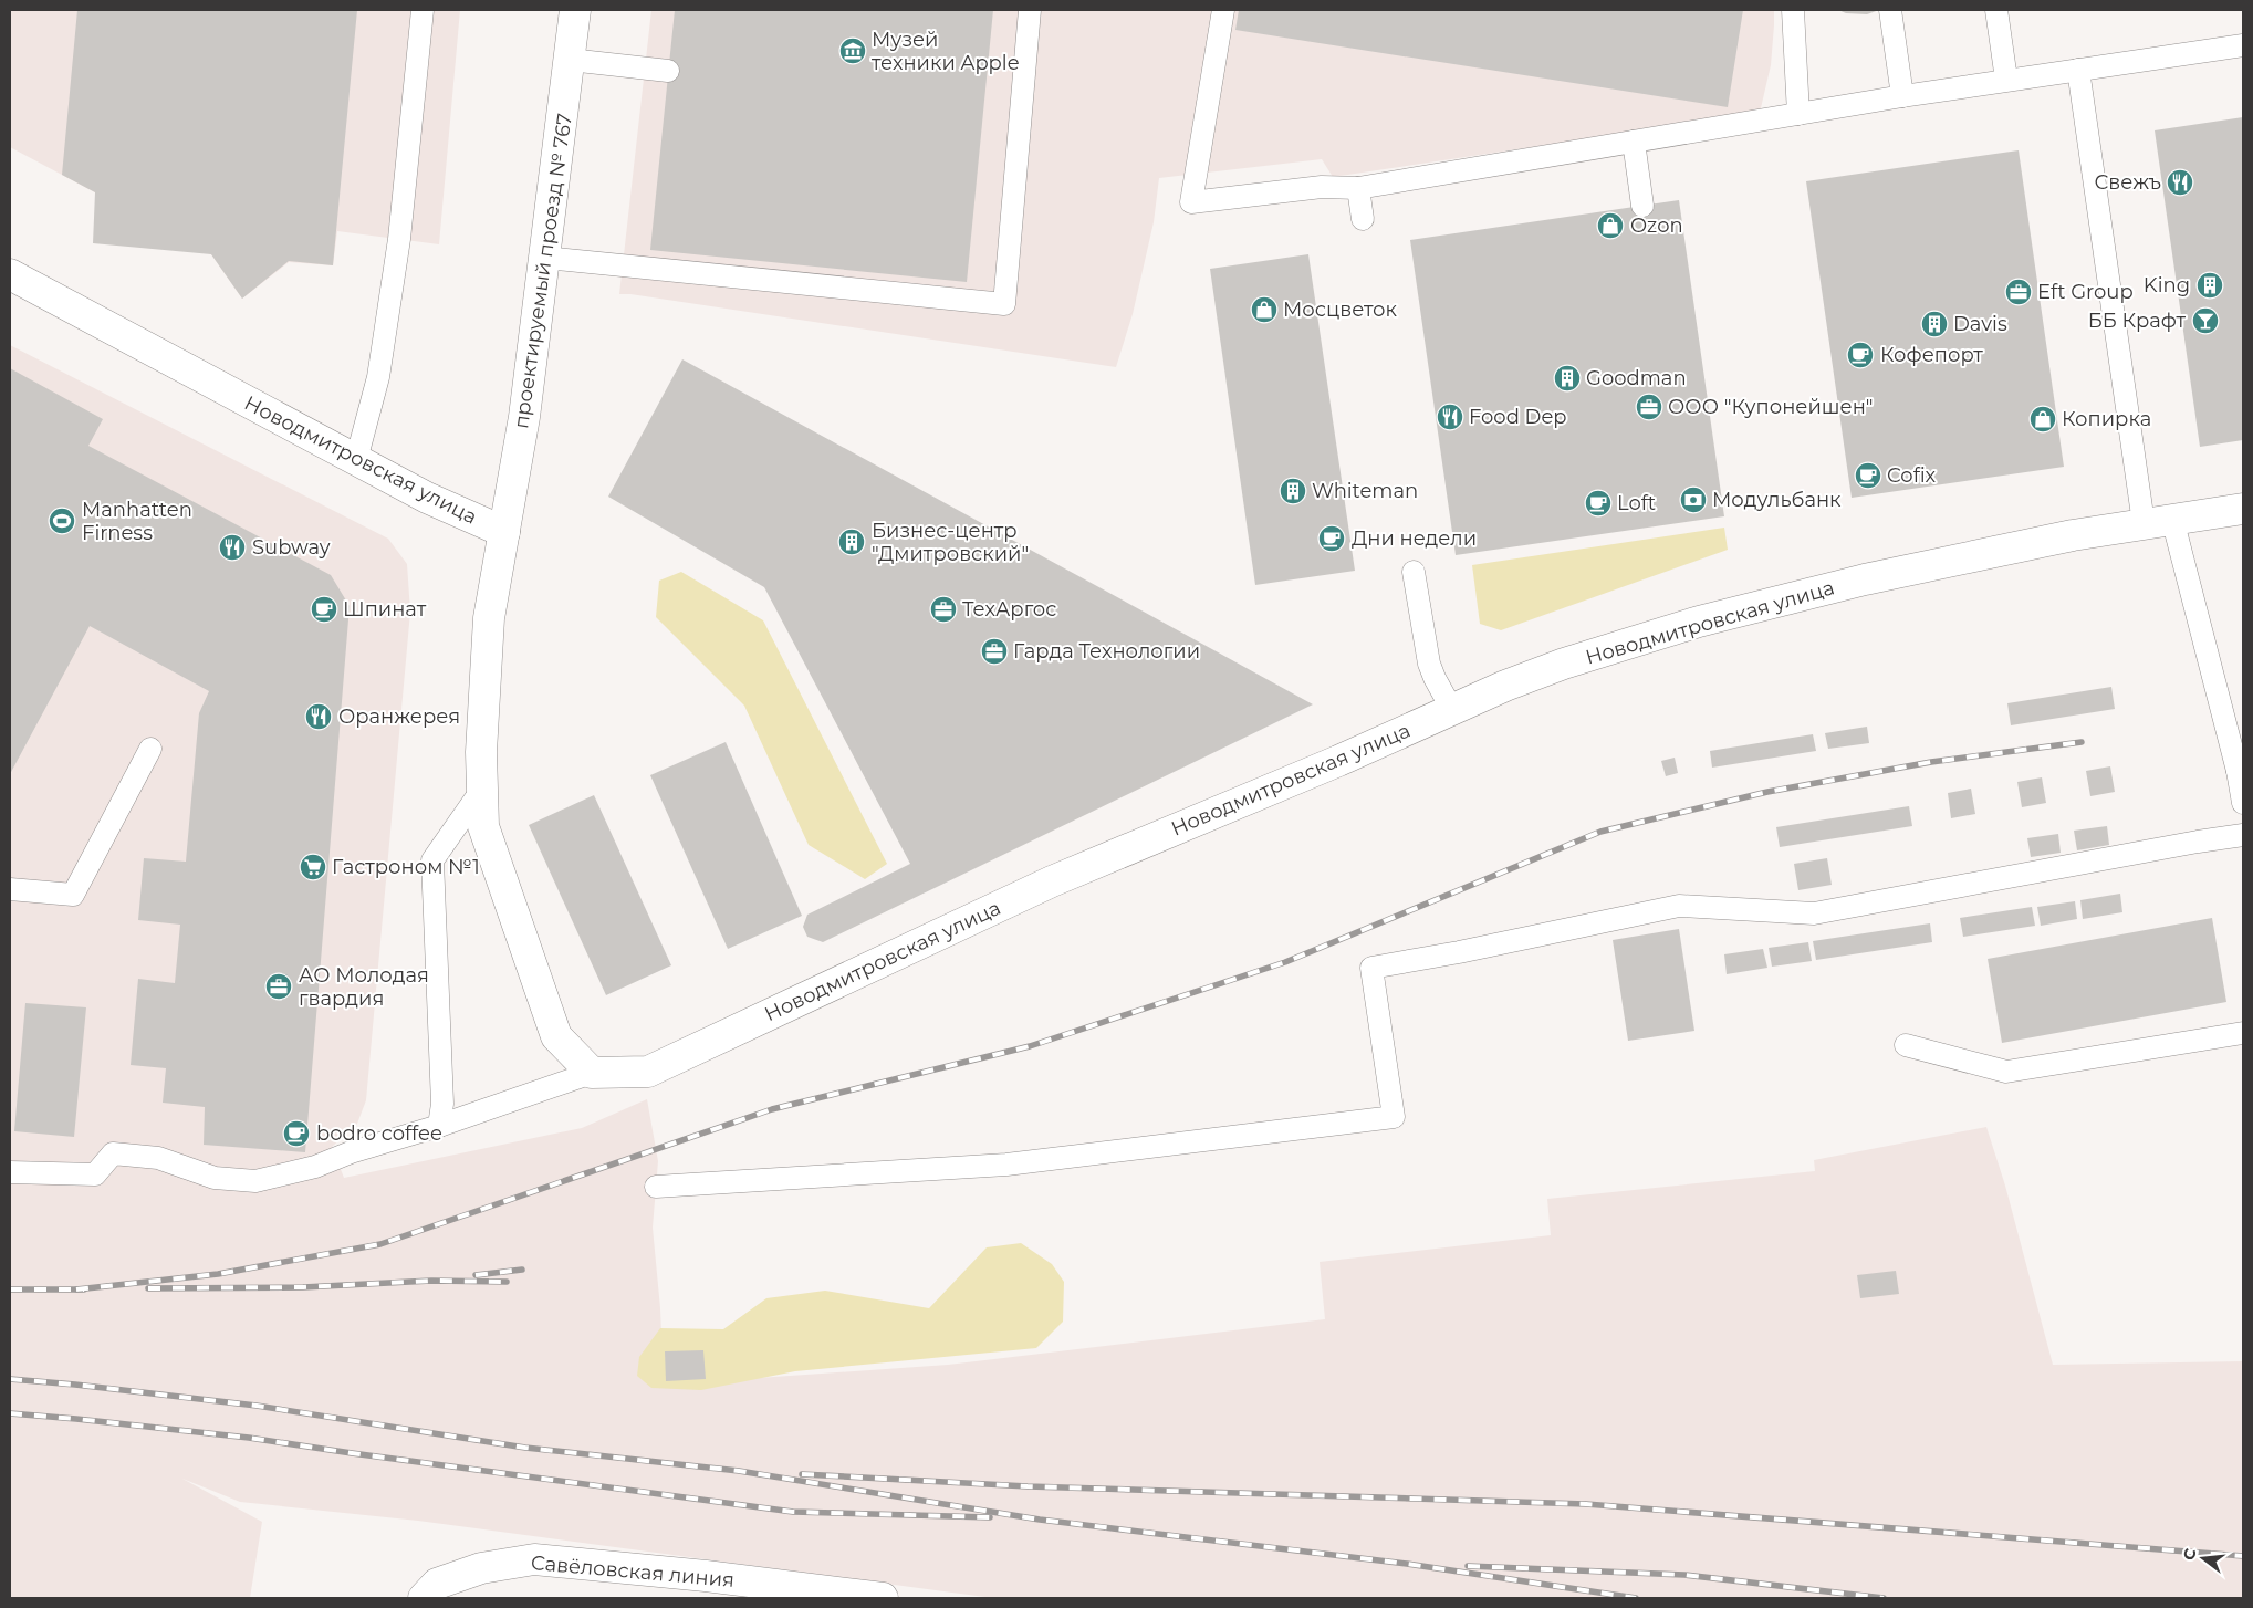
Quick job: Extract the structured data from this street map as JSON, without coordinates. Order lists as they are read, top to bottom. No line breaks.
{"streets":{"street":["проектируемый проезд № 767","Новодмитровская улица","Савёловская линия"]},"crossings":[["проектируемый проезд № 767","Новодмитровская улица"]],"places":{"museum":["Музей техники Apple"],"restaurant":["Свежъ","Food Dep","Subway","Оранжерея"],"shop":["Ozon","Мосцветок","Копирка"],"building":["King","Davis","Goodman","Whiteman","Бизнес-центр \"Дмитровский\""],"office":["Eft Group","ООО \"Купонейшен\"","ТехАргос","Гарда Технологии","АО Молодая гвардия"],"bar":["ББ Крафт"],"cafe":["Кофепорт","Cofix","Loft","Дни недели","Шпинат","bodro coffee"],"bank":["Модульбанк"],"sports":["Manhatten Firness"],"supermarket":["Гастроном №1"]},"north":"left"}
